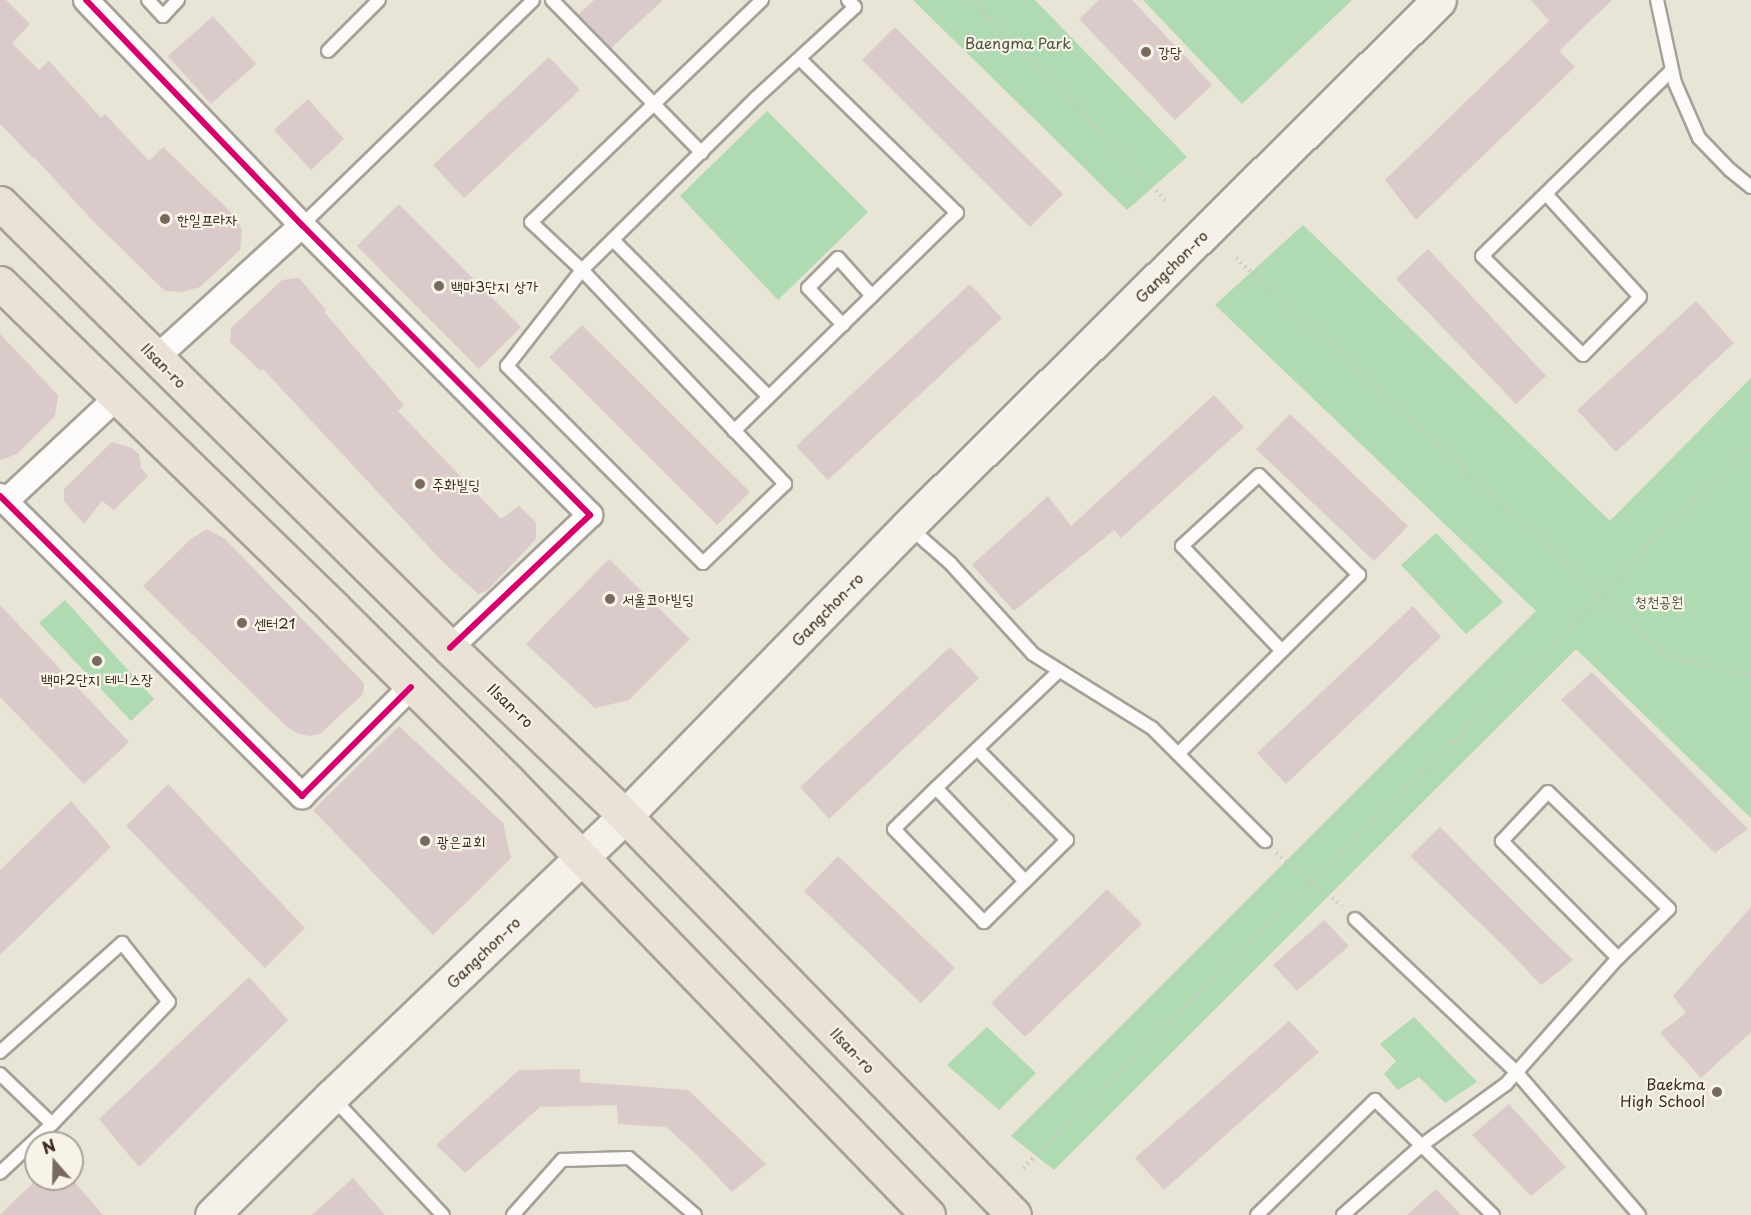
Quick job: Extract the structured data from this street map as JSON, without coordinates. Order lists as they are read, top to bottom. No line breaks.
{"streets":{"main road":["Gangchon-ro","Ilsan-ro"]},"crossings":[["Gangchon-ro","Ilsan-ro"]],"parks":["Baengma Park","청천공원"],"places":["강당","한일프라자","백마3단지 상가","주화빌딩","서울코아빌딩","센터21","백마2단지 테니스장","광은교회","Baekma High School"],"north":"top"}
